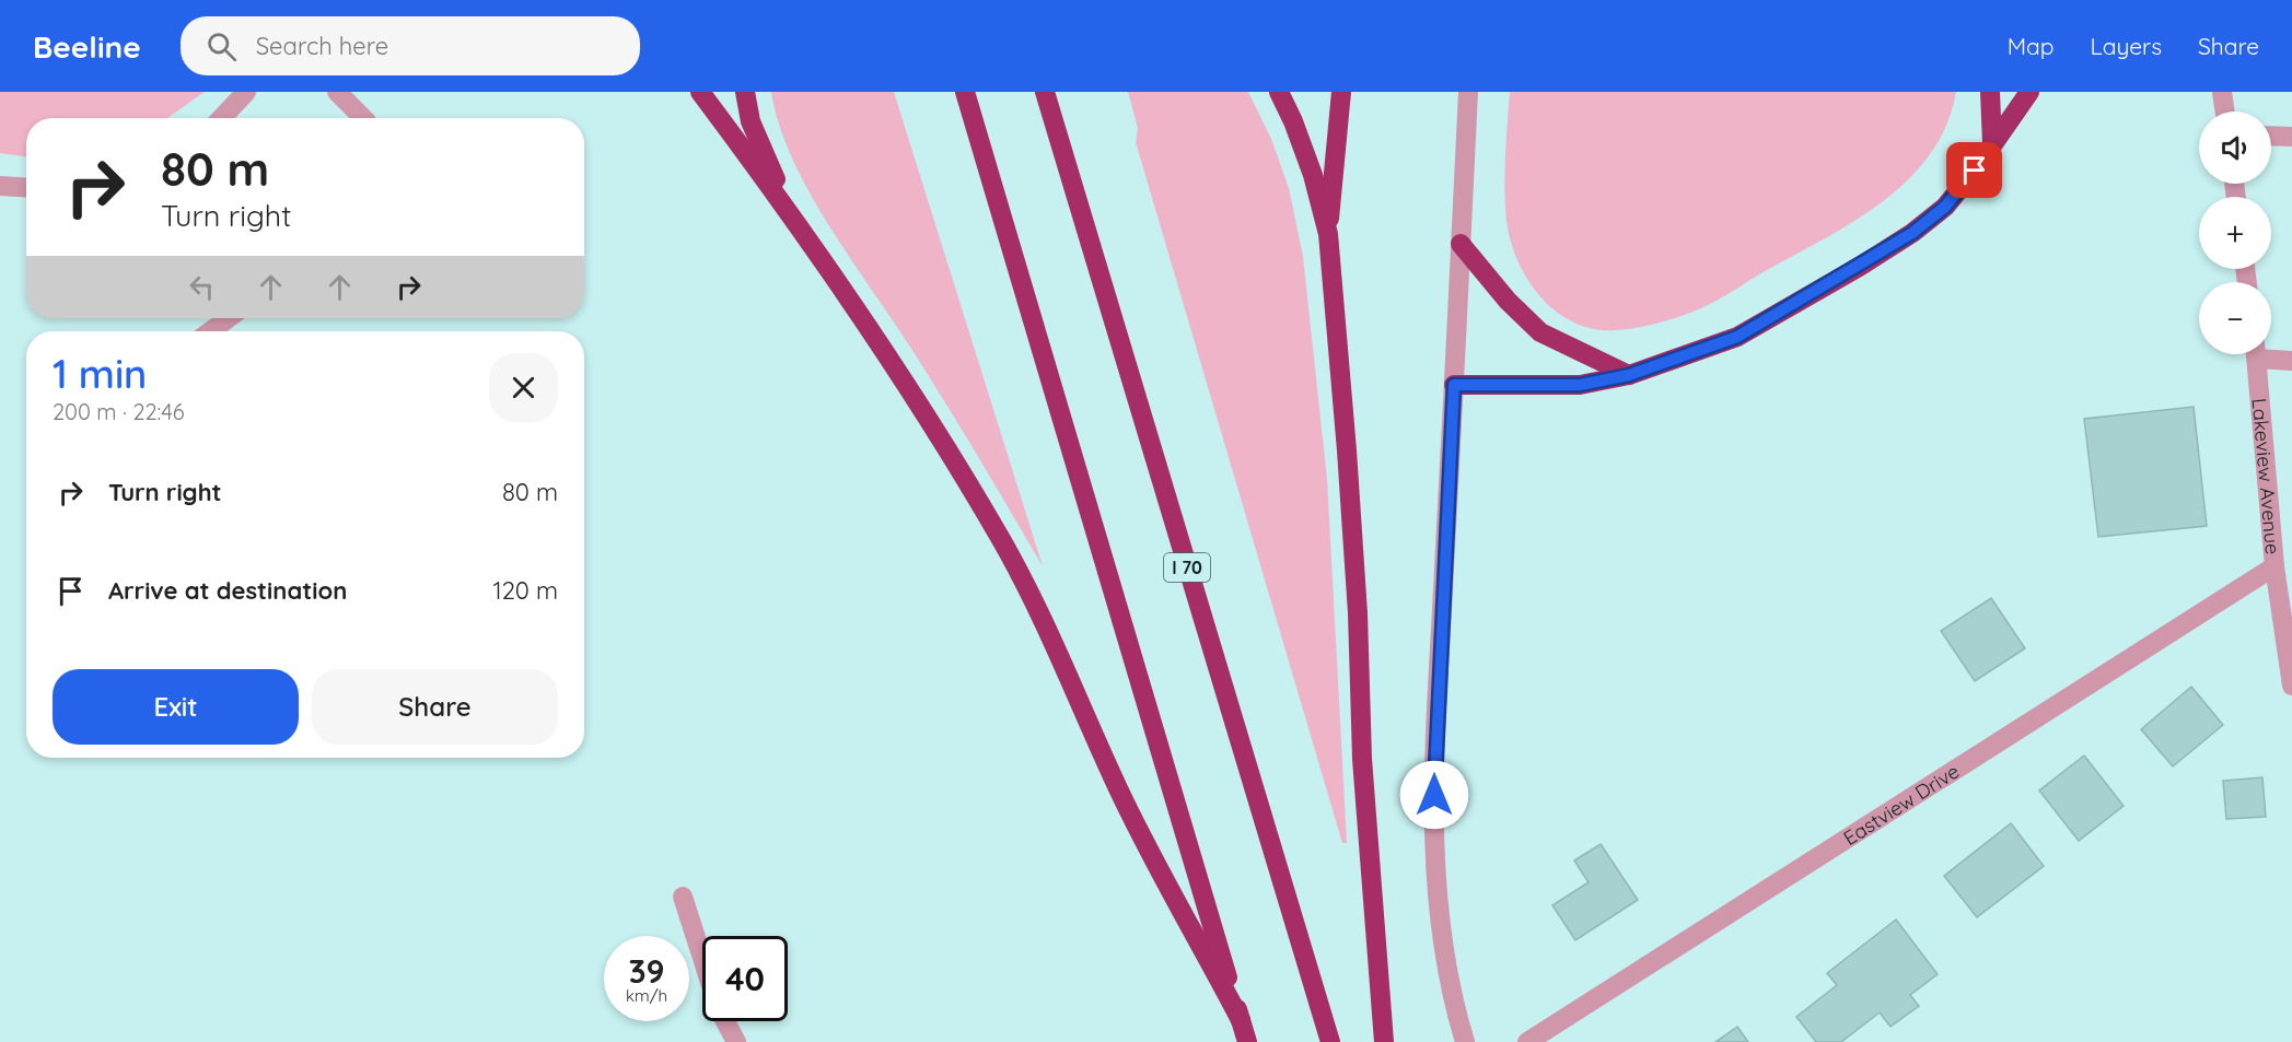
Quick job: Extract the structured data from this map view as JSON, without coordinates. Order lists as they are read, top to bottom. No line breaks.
{"streets":{"highway":["I 70"],"street":["Lakeview Avenue","Eastview Drive"]},"crossings":[["Lakeview Avenue","Eastview Drive"]],"page":{"header":"Beeline","search":"Search here","nav":["Map","Layers","Share"],"map_buttons":["+","−"],"turn":["80 m","Turn right"],"heading":["1 min","200 m · 22:46"],"list":[{"name":"Turn right","value":"80 m"},{"name":"Arrive at destination","value":"120 m"}],"buttons":["Exit","Share"],"speed":"39 km/h","limit":"40"}}
